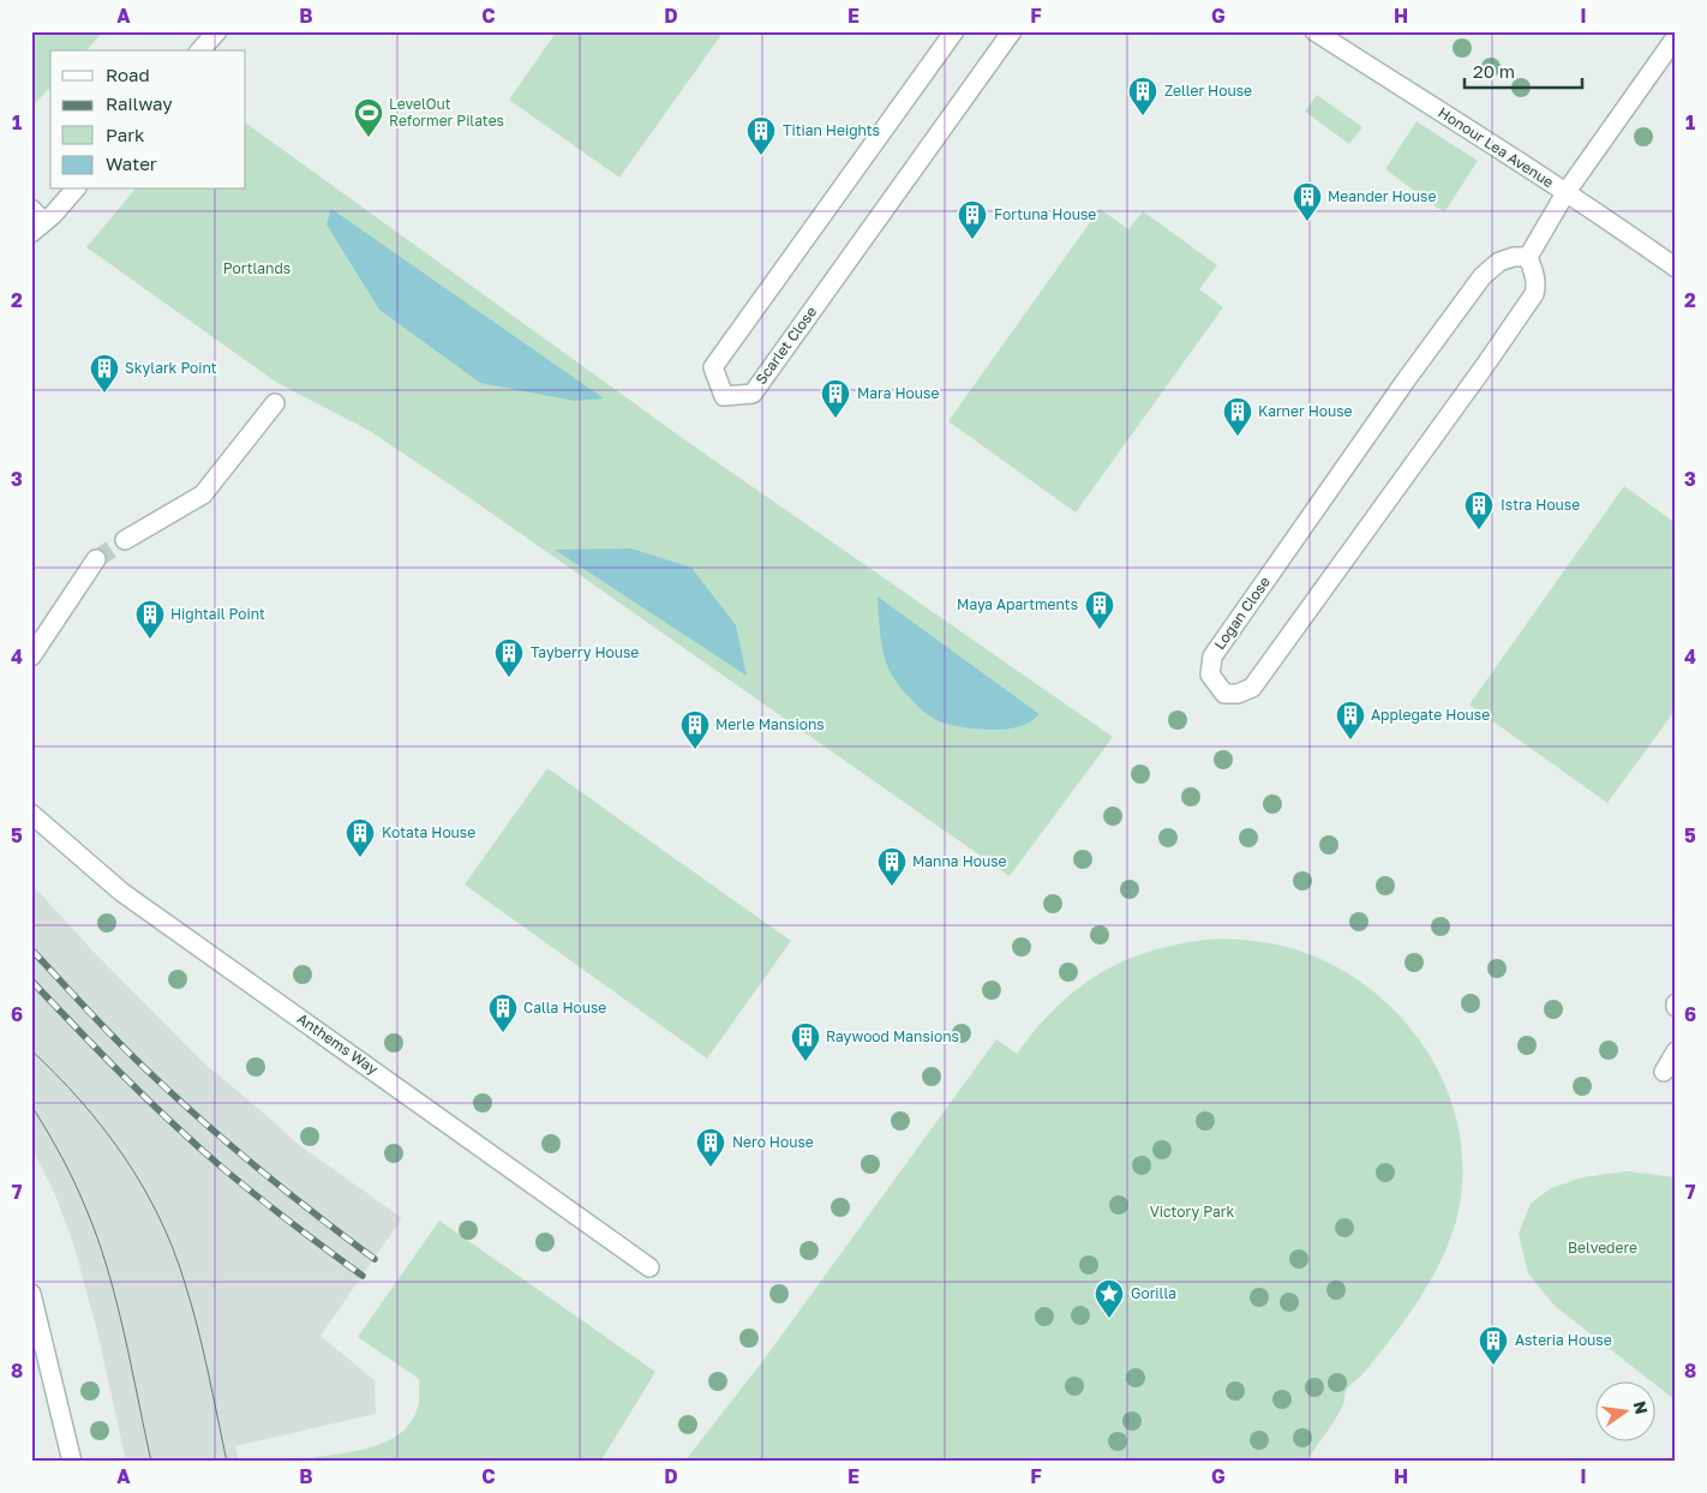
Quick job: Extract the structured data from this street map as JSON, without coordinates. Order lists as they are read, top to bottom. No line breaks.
{"streets":{"street":["Honour Lea Avenue","Scarlet Close","Logan Close","Anthems Way"]},"parks":["Portlands","Victory Park","Belvedere"],"places":{"building":["Zeller House","Titian Heights","Meander House","Fortuna House","Skylark Point","Mara House","Karner House","Istra House","Maya Apartments","Hightail Point","Tayberry House","Applegate House","Merle Mansions","Kotata House","Manna House","Calla House","Raywood Mansions","Nero House","Asteria House"],"sports":["LevelOut Reformer Pilates"],"place":["Gorilla"]},"legend":["Road","Railway","Park","Water"],"scale_bar":"20 m","north":"right","grid":{"columns":["A","B","C","D","E","F","G","H","I"],"rows":["1","2","3","4","5","6","7","8"]}}
